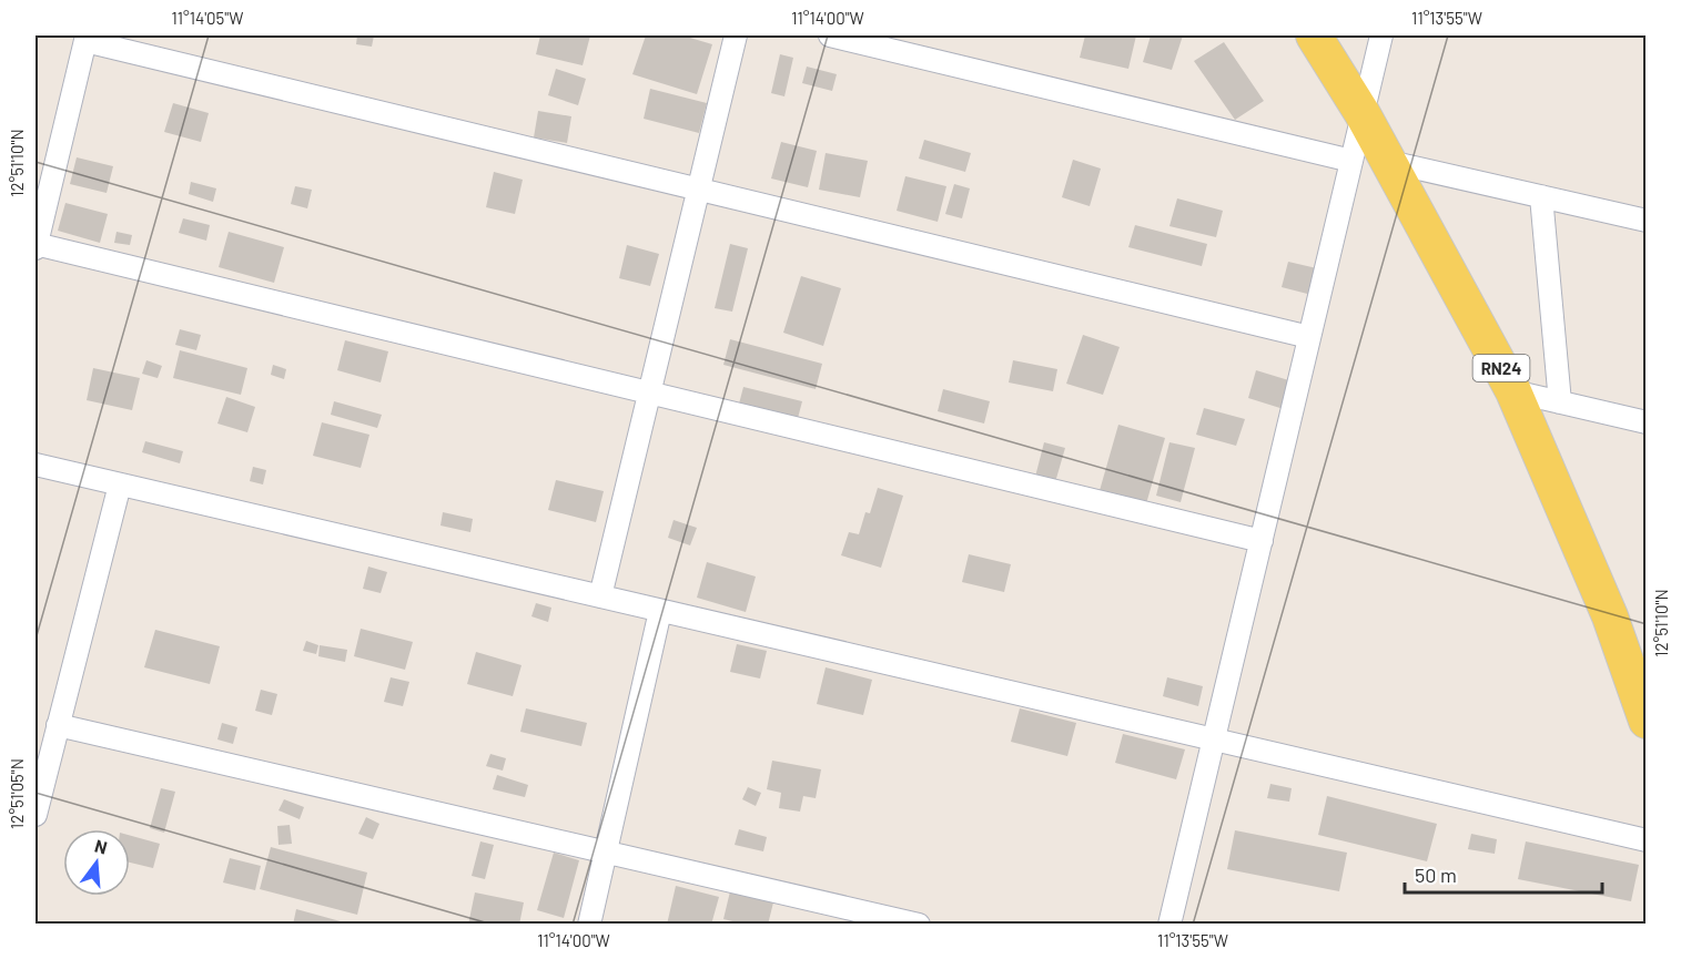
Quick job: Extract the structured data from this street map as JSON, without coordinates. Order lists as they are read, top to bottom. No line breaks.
{"streets":{"main road":["RN24"]},"scale_bar":"50 m","north":"top","coordinates":["11°14'05\"W","11°14'00\"W","11°13'55\"W","12°51'10\"N","12°51'05\"N"]}
